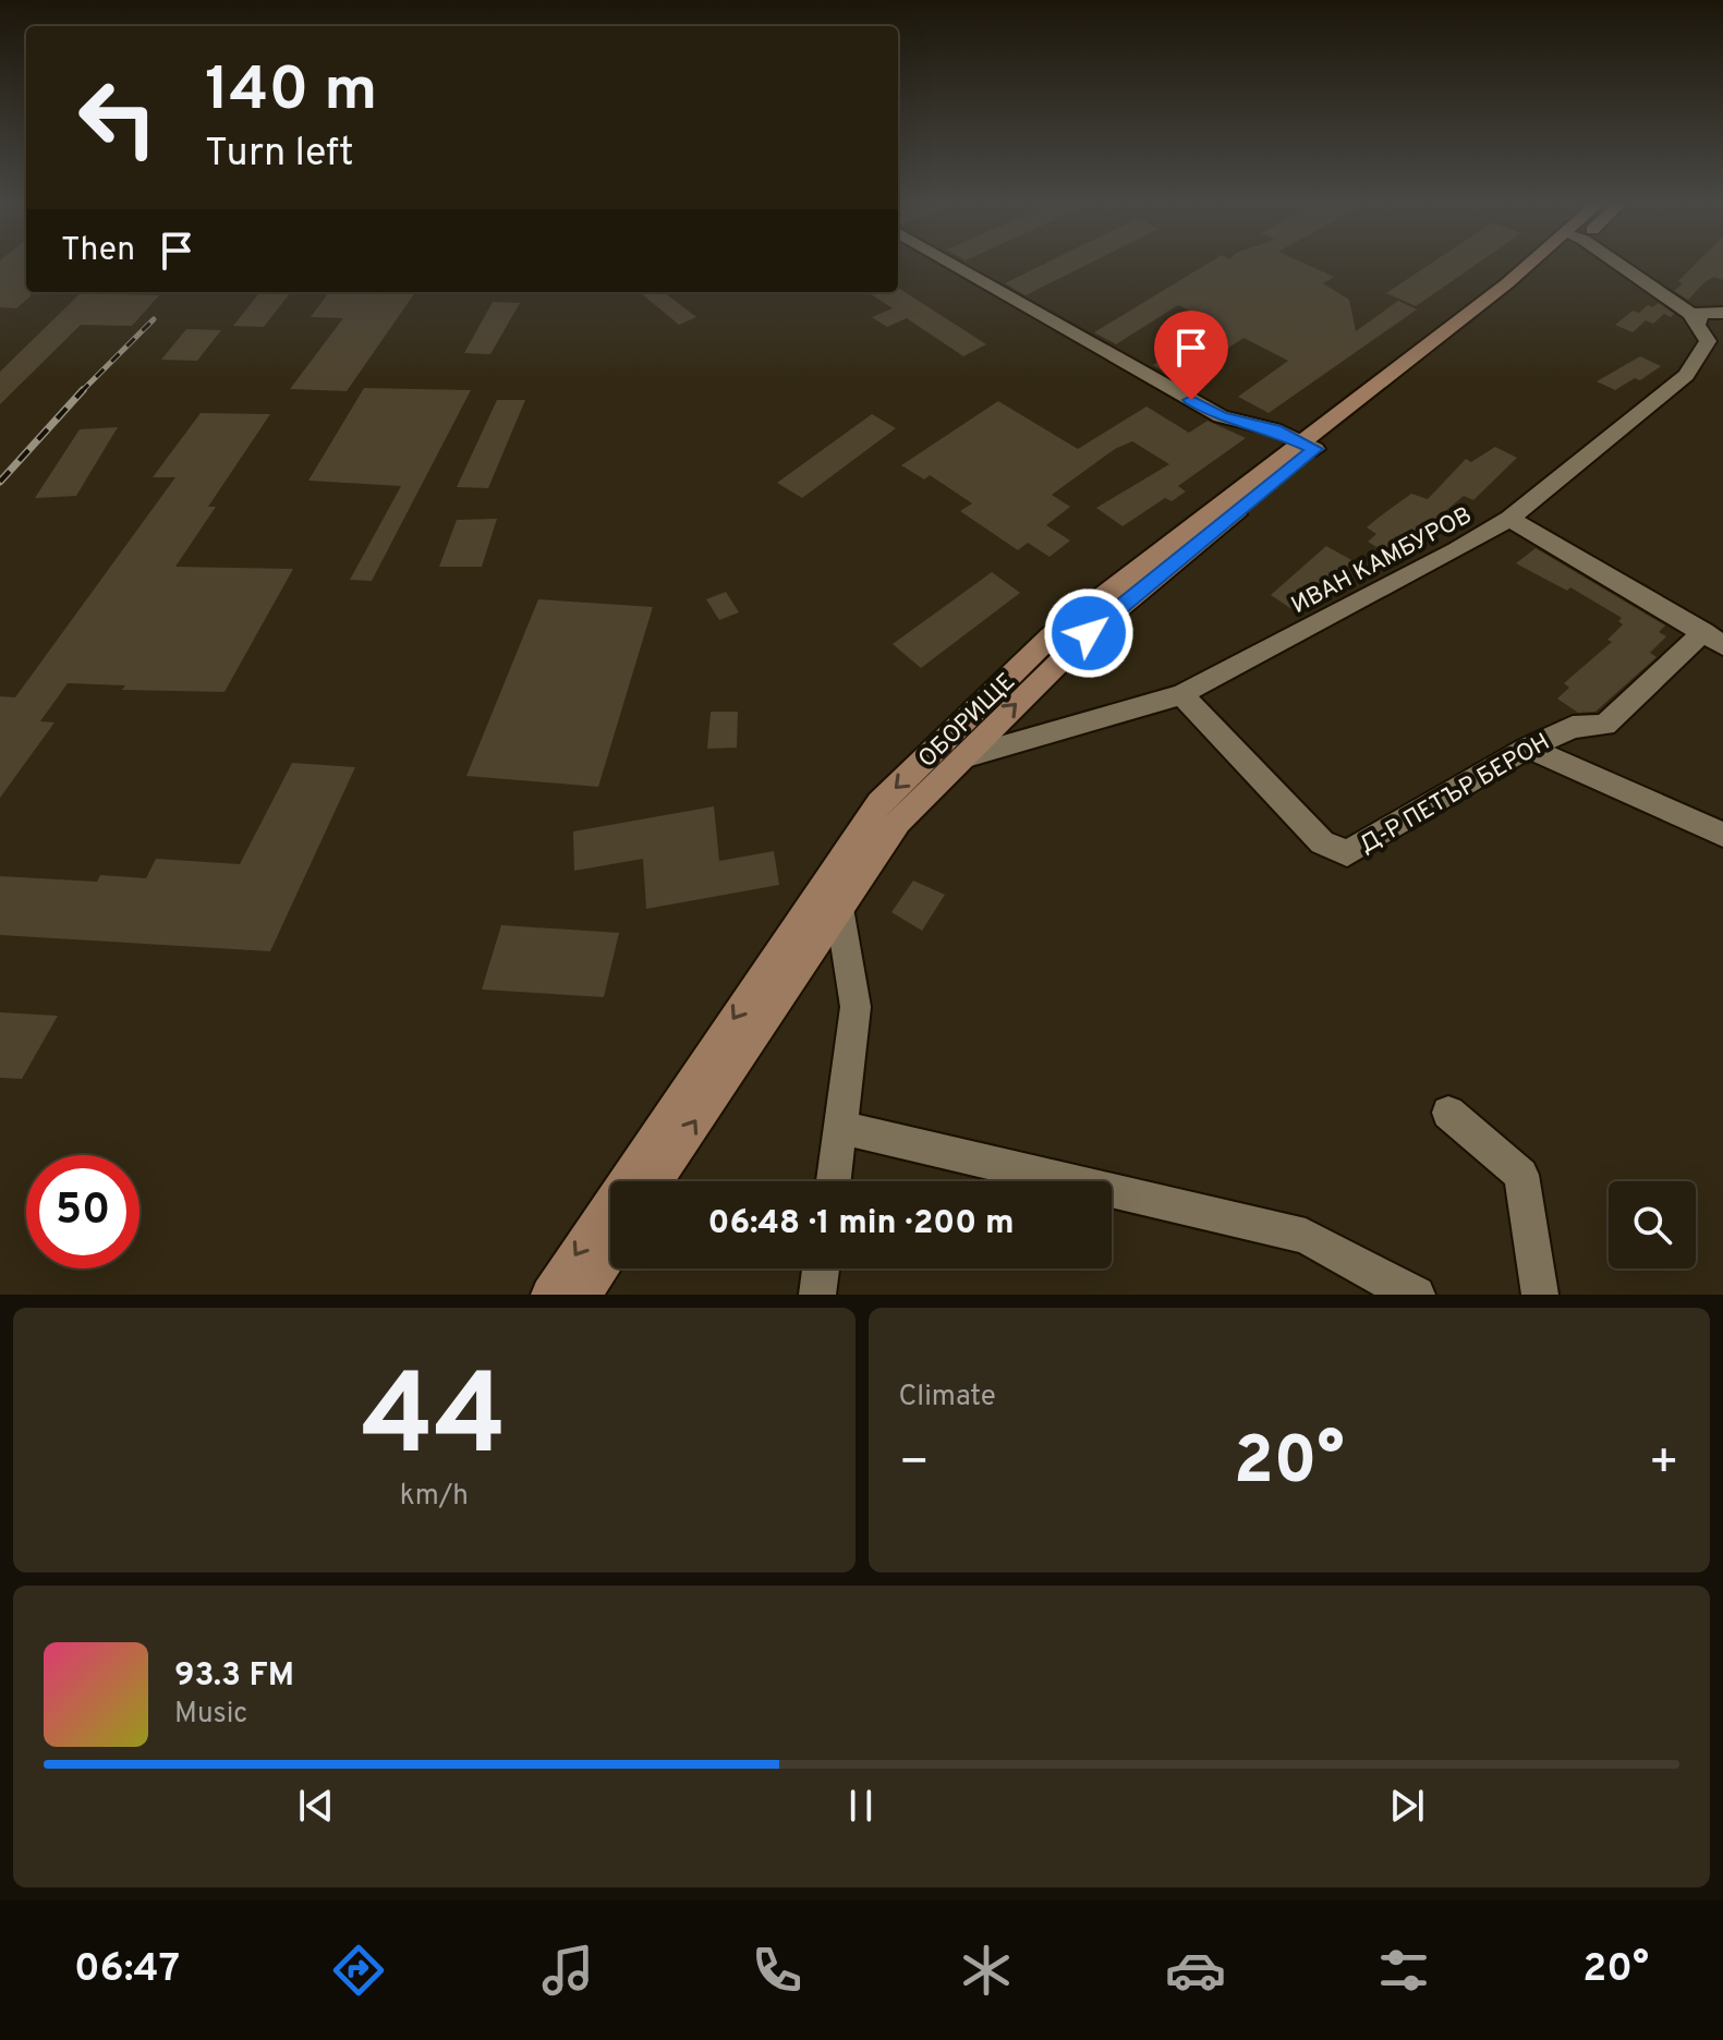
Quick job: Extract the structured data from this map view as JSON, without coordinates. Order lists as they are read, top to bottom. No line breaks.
{"streets":{"main road":["ОБОРИЩЕ"],"street":["ИВАН КАМБУРОВ","Д-Р ПЕТЪР БЕРОН"]},"crossings":[["ИВАН КАМБУРОВ","ОБОРИЩЕ"],["ИВАН КАМБУРОВ","Д-Р ПЕТЪР БЕРОН"]],"page":{"turn":["140 m","Turn left"],"then":"Then","limit":"50","trip":"06:48 · 1 min · 200 m","tile":[["44","km/h"],"Climate"],"heat":["−","20°","+"],"song":["93.3 FM","Music"],"tabs":["06:47","20°"]}}
